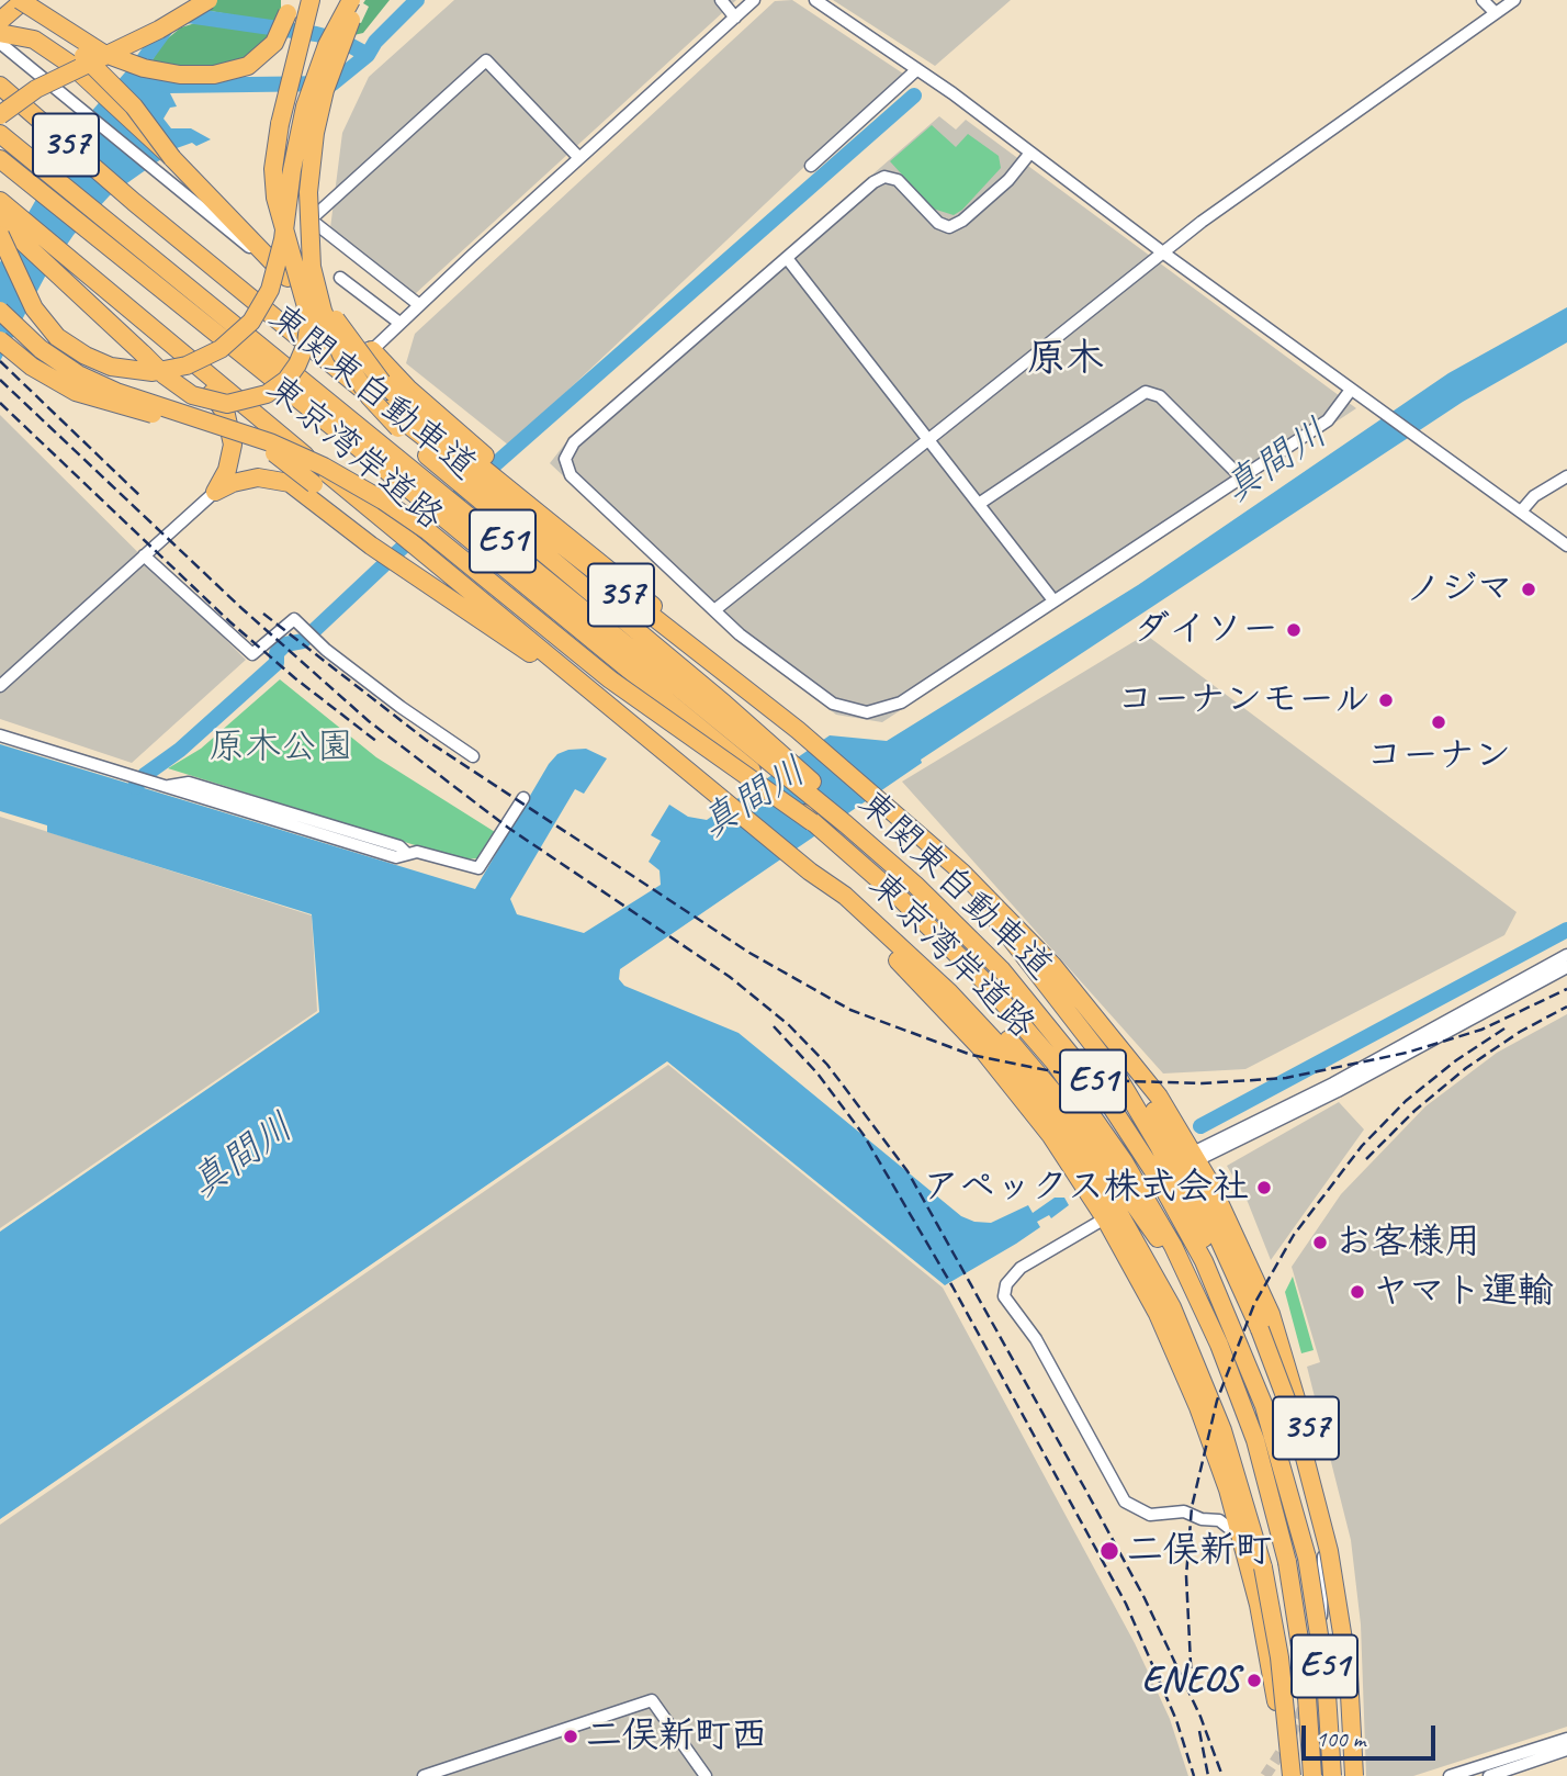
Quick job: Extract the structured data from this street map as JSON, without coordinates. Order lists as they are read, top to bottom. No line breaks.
{"streets":{"highway":["357","東関東自動車道","東京湾岸道路","E51"]},"districts":["原木"],"water":["真間川"],"parks":["原木公園"],"places":["ノジマ","ダイソー","コーナンモール","コーナン","アペックス株式会社","お客様用","ヤマト運輸","二俣新町","ENEOS","二俣新町西"],"scale_bar":"100 m"}
